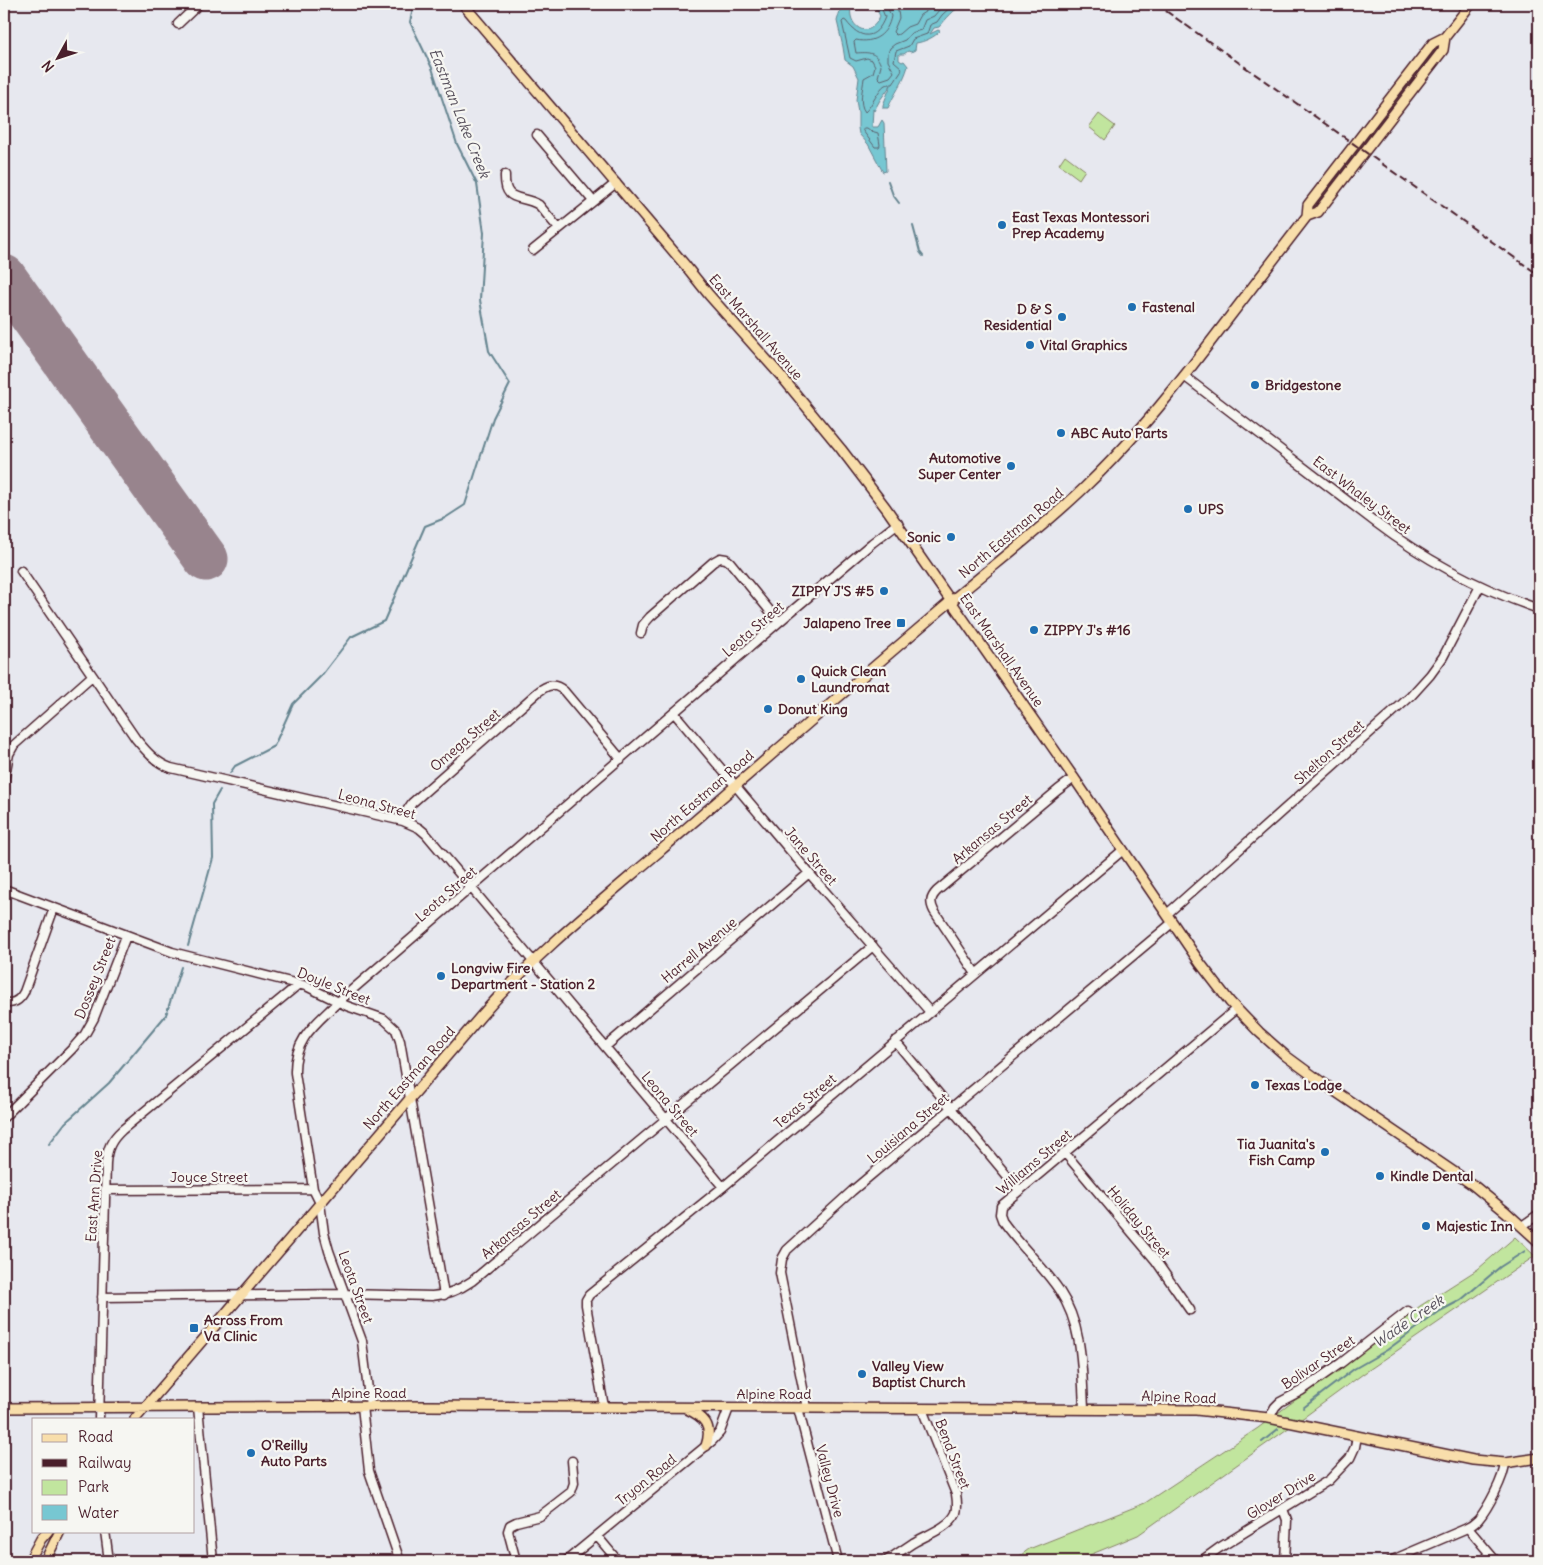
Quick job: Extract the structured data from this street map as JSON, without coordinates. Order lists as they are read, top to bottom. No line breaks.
{"streets":{"main road":["East Marshall Avenue","North Eastman Road","Alpine Road"],"street":["East Whaley Street","Leota Street","Omega Street","Shelton Street","Leona Street","Arkansas Street","Jane Street","Harrell Avenue","Dossey Street","Doyle Street","Texas Street","Louisiana Street","Williams Street","Joyce Street","East Ann Drive","Holiday Street","Bolivar Street","Bend Street","Tryon Road","Valley Drive","Glover Drive"]},"crossings":[["East Marshall Avenue","North Eastman Road"],["East Marshall Avenue","Leota Street"],["East Marshall Avenue","Shelton Street"],["East Marshall Avenue","Arkansas Street"],["East Marshall Avenue","Texas Street"],["East Marshall Avenue","Louisiana Street"],["East Marshall Avenue","Williams Street"],["East Whaley Street","North Eastman Road"],["East Whaley Street","Shelton Street"],["North Eastman Road","Leota Street"],["North Eastman Road","Leona Street"],["North Eastman Road","Arkansas Street"],["North Eastman Road","Jane Street"],["North Eastman Road","Doyle Street"],["North Eastman Road","Alpine Road"],["Leota Street","Omega Street"],["Leota Street","Leona Street"],["Leota Street","Arkansas Street"],["Leota Street","Jane Street"],["Leota Street","Doyle Street"],["Leota Street","Joyce Street"],["Leota Street","Alpine Road"],["Omega Street","Leona Street"],["Leona Street","Arkansas Street"],["Leona Street","Harrell Avenue"],["Leona Street","Texas Street"],["Arkansas Street","Jane Street"],["Arkansas Street","Doyle Street"],["Arkansas Street","Texas Street"],["Arkansas Street","East Ann Drive"],["Jane Street","Harrell Avenue"],["Jane Street","Texas Street"],["Dossey Street","Doyle Street"],["Doyle Street","East Ann Drive"],["Texas Street","Alpine Road"],["Louisiana Street","Alpine Road"],["Louisiana Street","Valley Drive"],["Williams Street","Holiday Street"],["Williams Street","Alpine Road"],["Joyce Street","East Ann Drive"],["East Ann Drive","Alpine Road"],["Bolivar Street","Alpine Road"],["Alpine Road","Bend Street"],["Alpine Road","Tryon Road"],["Alpine Road","Valley Drive"],["Alpine Road","Glover Drive"]],"water":["Eastman Lake Creek","Wade Creek"],"places":{"other":["East Texas Montessori Prep Academy","Fastenal","D & S Residential","Vital Graphics","Bridgestone","ABC Auto Parts","Automotive Super Center","UPS","Sonic","ZIPPY J'S #5","ZIPPY J's #16","Quick Clean Laundromat","Donut King","Longviw Fire Department - Station 2","Texas Lodge","Tia Juanita's Fish Camp","Kindle Dental","Majestic Inn","Valley View Baptist Church","O'Reilly Auto Parts"],"transit":["Jalapeno Tree","Across From Va Clinic"]},"legend":["Road","Railway","Park","Water"],"north":"bottom left"}
